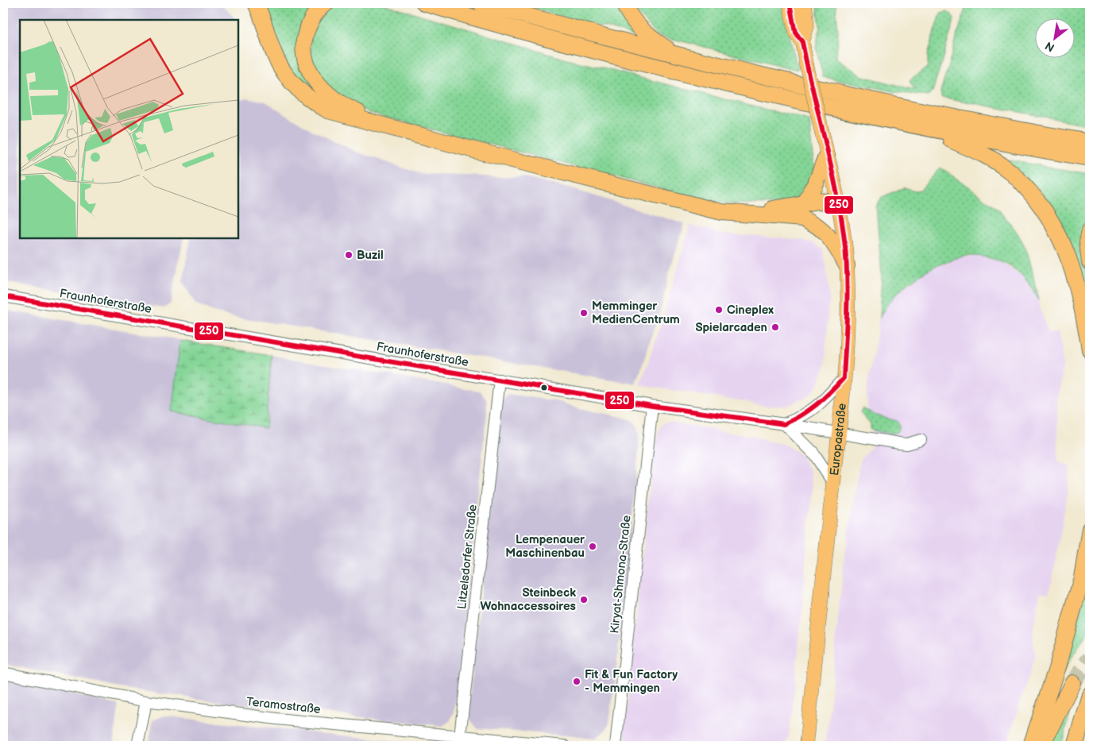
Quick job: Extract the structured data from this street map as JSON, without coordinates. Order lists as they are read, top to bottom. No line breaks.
{"streets":{"main road":["Europastraße"],"street":["Fraunhoferstraße","Litzelsdorfer Straße","Kiryat-Shmona-Straße","Teramostraße"]},"crossings":[["Fraunhoferstraße","Europastraße"],["Fraunhoferstraße","Litzelsdorfer Straße"],["Fraunhoferstraße","Kiryat-Shmona-Straße"],["Litzelsdorfer Straße","Teramostraße"]],"places":["Buzil","Cineplex","Memminger MedienCentrum","Spielarcaden","Lempenauer Maschinenbau","Steinbeck Wohnaccessoires","Fit & Fun Factory - Memmingen"],"lines":["transit line 250"],"north":"bottom left"}
